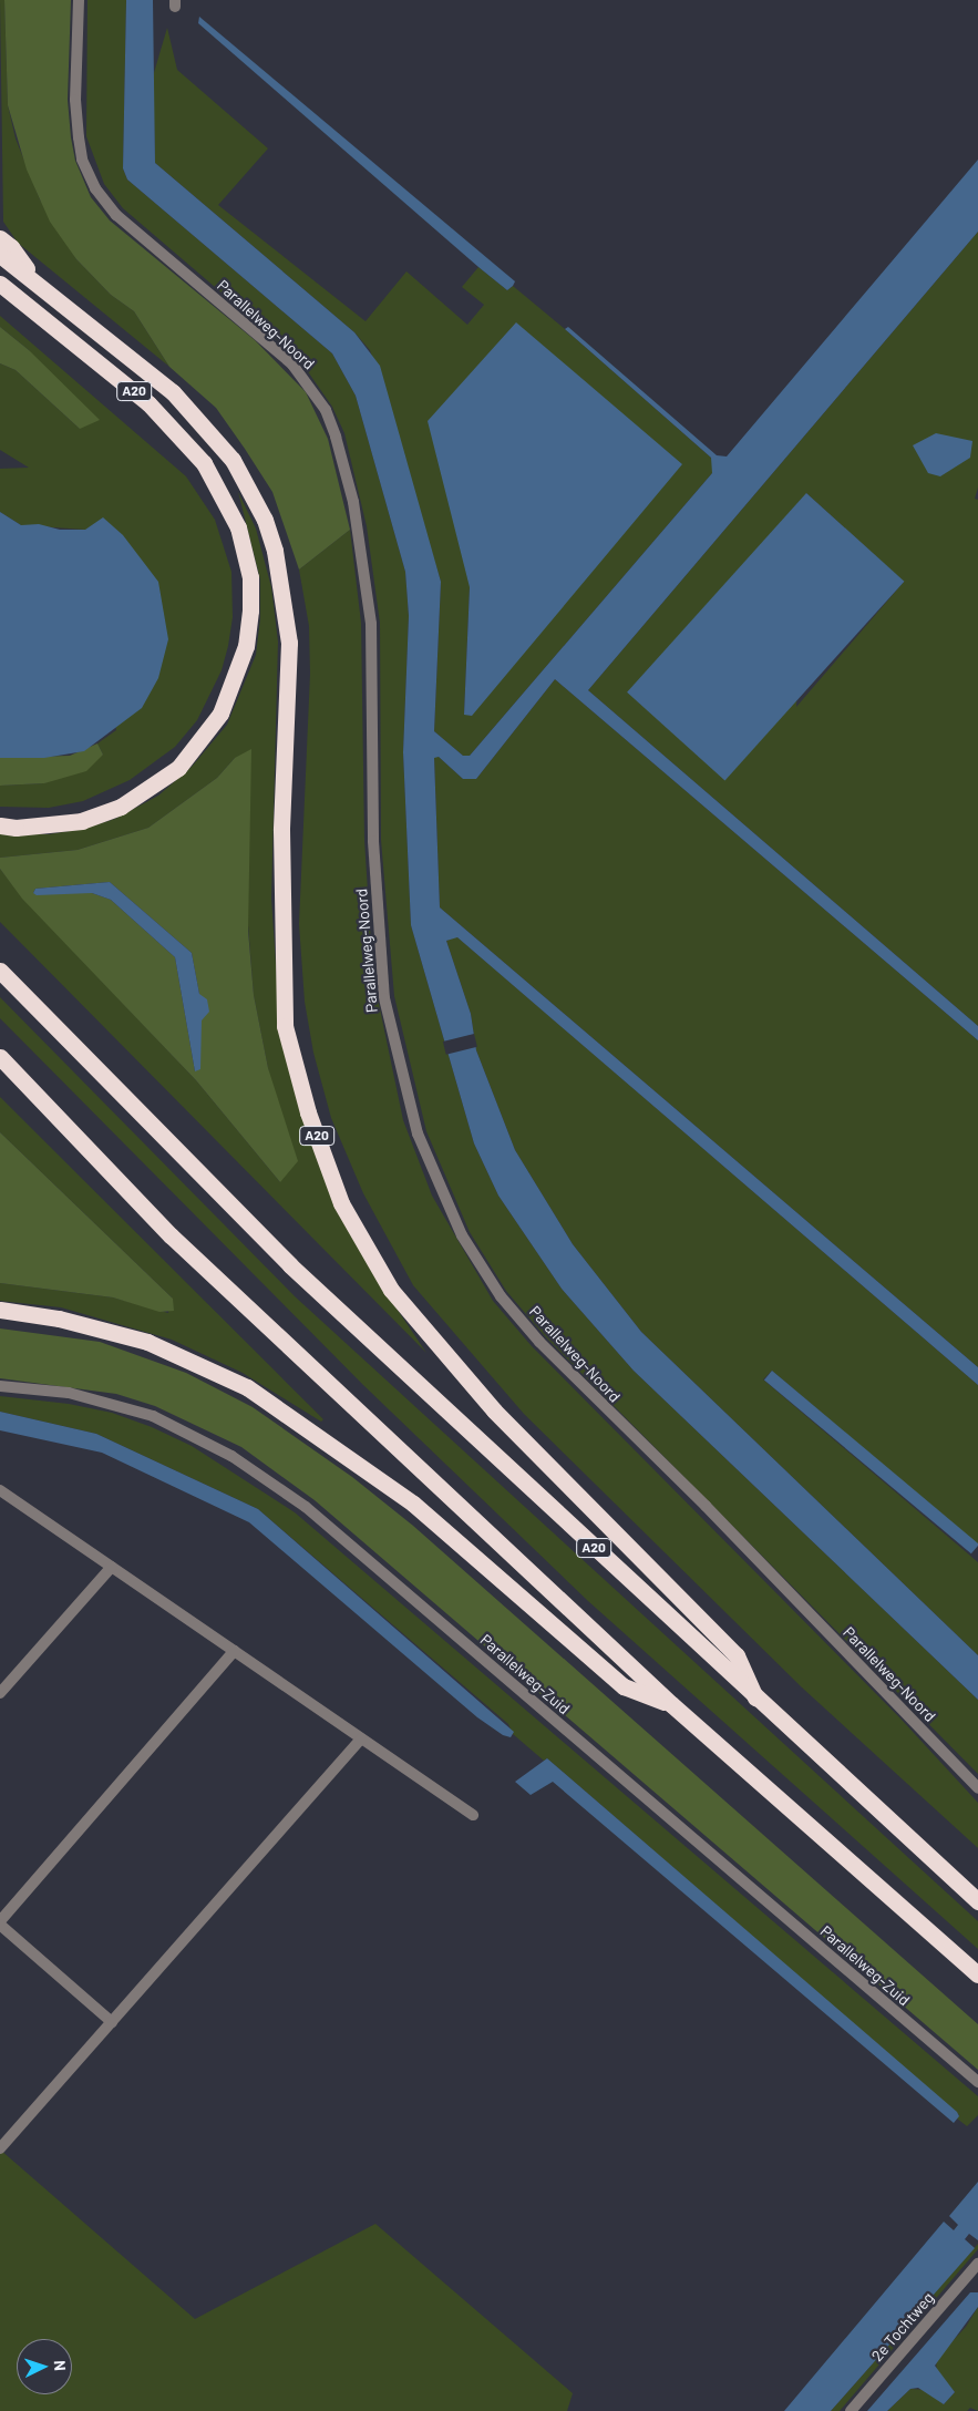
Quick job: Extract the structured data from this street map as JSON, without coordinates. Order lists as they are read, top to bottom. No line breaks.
{"streets":{"highway":["A20"],"street":["Parallelweg-Noord","Parallelweg-Zuid","2e Tochtweg"]},"north":"right"}
